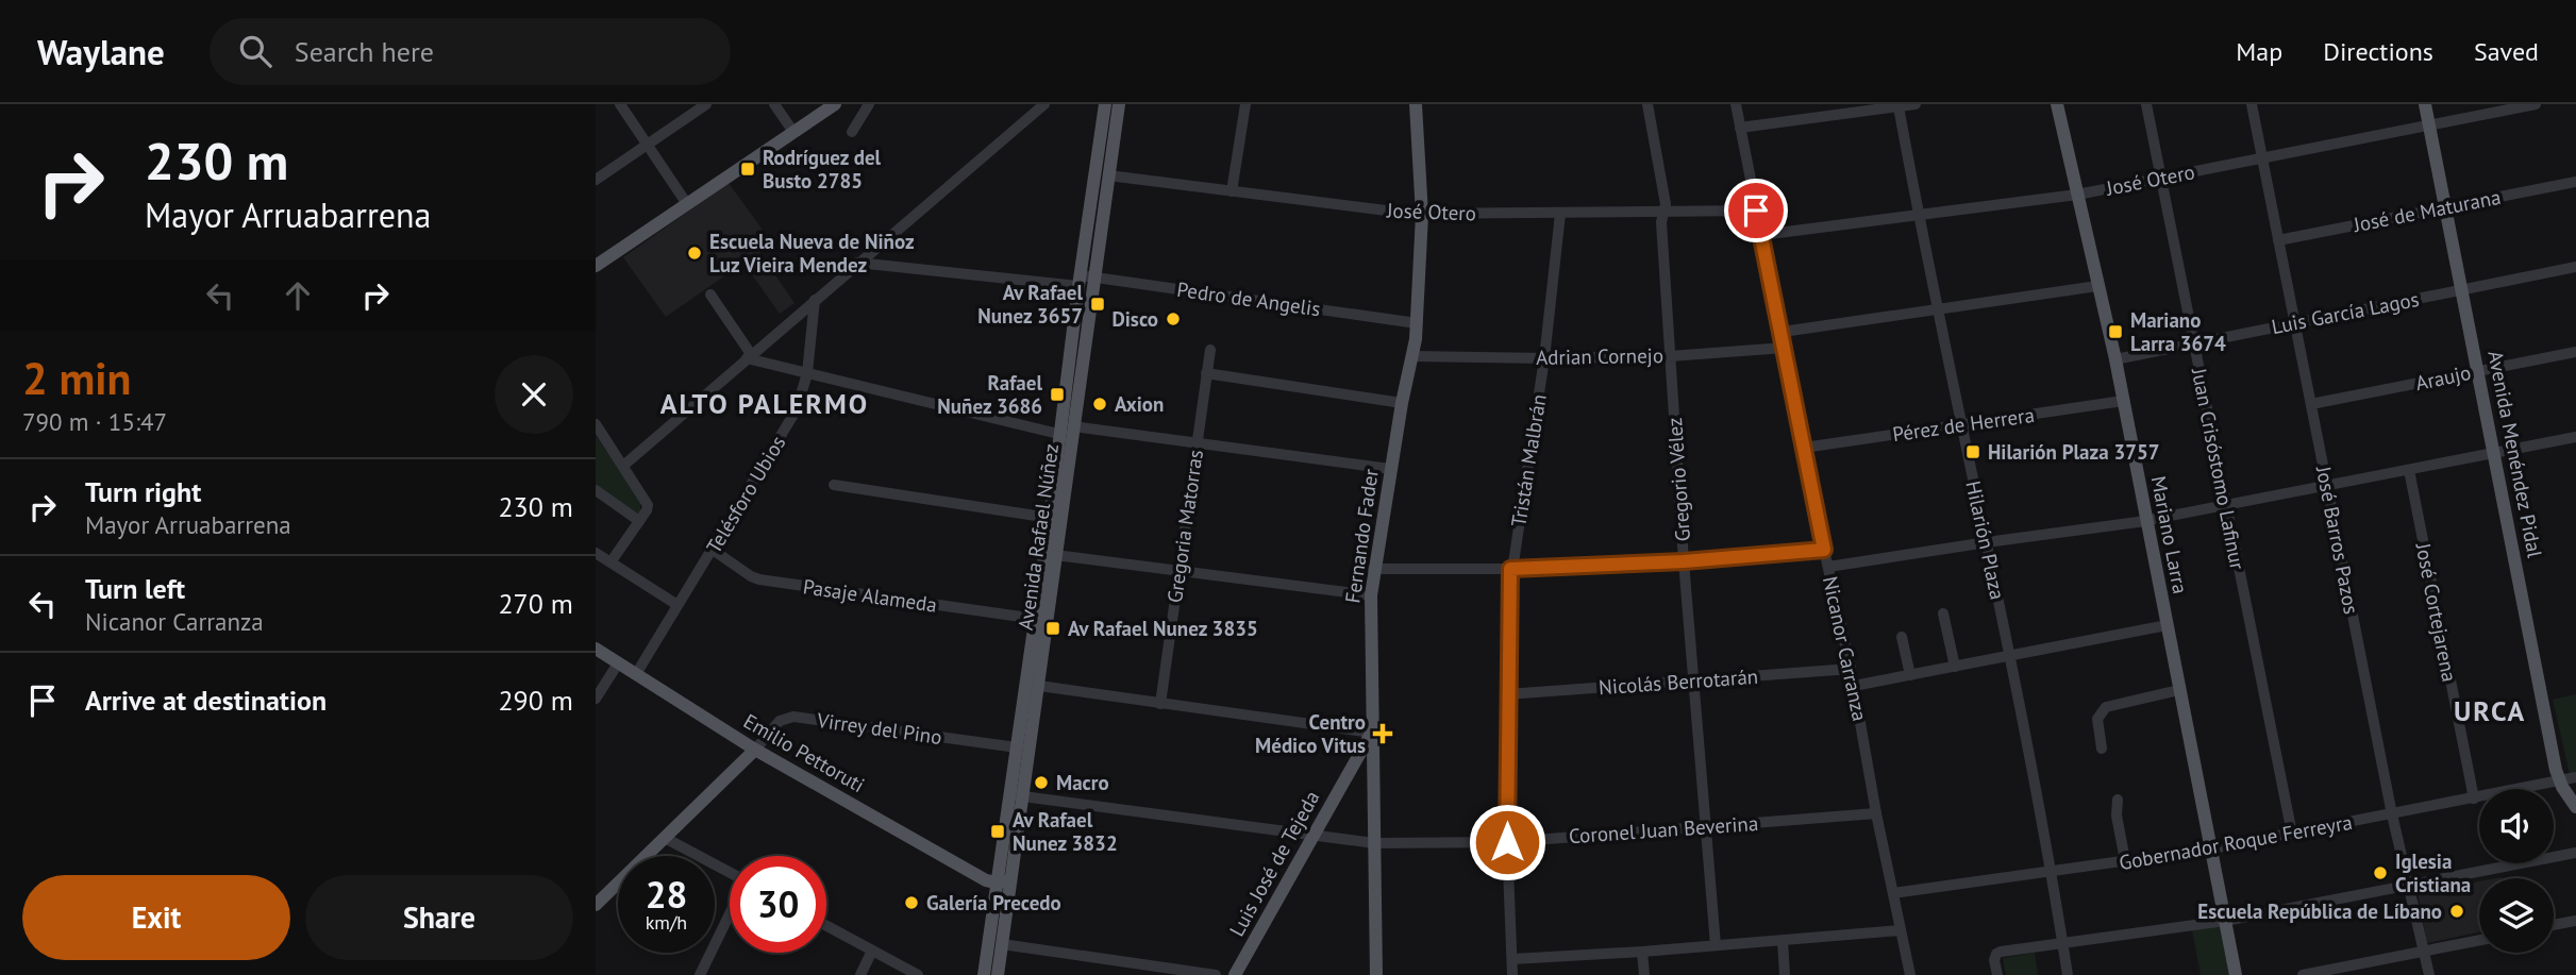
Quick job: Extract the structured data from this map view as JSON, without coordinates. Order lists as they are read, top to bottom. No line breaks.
{"streets":{"main road":["Avenida Menéndez Pidal","Mariano Larra","Fernando Fader","Avenida Rafael Núñez","Emilio Pettoruti","Luis José de Tejeda"],"street":["José Otero","José de Maturana","Pedro de Angelis","Luis García Lagos","Adrian Cornejo","Araujo","Pérez de Herrera","Tristán Malbrán","Juan Crisóstomo Lafinur","Gregorio Vélez","Telésforo Ubios","Gregoria Matorras","Hilarión Plaza","José Barros Pazos","Pasaje Alameda","José Cortejarena","Nicanor Carranza","Nicolás Berrotarán","Virrey del Pino","Coronel Juan Beverina","Gobernador Roque Ferreyra"]},"crossings":[["José Otero","Avenida Menéndez Pidal"],["José Otero","Tristán Malbrán"],["José Otero","Juan Crisóstomo Lafinur"],["José Otero","Gregorio Vélez"],["José Otero","Mariano Larra"],["José Otero","Fernando Fader"],["José Otero","Avenida Rafael Núñez"],["José Otero","Hilarión Plaza"],["José Otero","José Barros Pazos"],["José Otero","Nicanor Carranza"],["José de Maturana","Avenida Menéndez Pidal"],["José de Maturana","José Barros Pazos"],["Pedro de Angelis","Fernando Fader"],["Pedro de Angelis","Avenida Rafael Núñez"],["Luis García Lagos","Avenida Menéndez Pidal"],["Luis García Lagos","Juan Crisóstomo Lafinur"],["Luis García Lagos","Mariano Larra"],["Luis García Lagos","José Barros Pazos"],["Adrian Cornejo","Tristán Malbrán"],["Adrian Cornejo","Gregorio Vélez"],["Adrian Cornejo","Fernando Fader"],["Adrian Cornejo","Nicanor Carranza"],["Araujo","Avenida Menéndez Pidal"],["Araujo","José Barros Pazos"],["Pérez de Herrera","Mariano Larra"],["Pérez de Herrera","Hilarión Plaza"],["Pérez de Herrera","Nicanor Carranza"],["Avenida Menéndez Pidal","Gobernador Roque Ferreyra"],["Tristán Malbrán","Nicolás Berrotarán"],["Tristán Malbrán","Coronel Juan Beverina"],["Juan Crisóstomo Lafinur","Gobernador Roque Ferreyra"],["Gregorio Vélez","Nicolás Berrotarán"],["Gregorio Vélez","Coronel Juan Beverina"],["Telésforo Ubios","Pasaje Alameda"],["Telésforo Ubios","Emilio Pettoruti"],["Mariano Larra","Gobernador Roque Ferreyra"],["Fernando Fader","Coronel Juan Beverina"],["Fernando Fader","Luis José de Tejeda"],["Avenida Rafael Núñez","Pasaje Alameda"],["Avenida Rafael Núñez","Virrey del Pino"],["Avenida Rafael Núñez","Emilio Pettoruti"],["Avenida Rafael Núñez","Coronel Juan Beverina"],["Hilarión Plaza","Gobernador Roque Ferreyra"],["José Barros Pazos","Gobernador Roque Ferreyra"],["José Cortejarena","Gobernador Roque Ferreyra"],["Nicanor Carranza","Nicolás Berrotarán"],["Nicanor Carranza","Coronel Juan Beverina"],["Nicanor Carranza","Gobernador Roque Ferreyra"],["Virrey del Pino","Emilio Pettoruti"],["Coronel Juan Beverina","Luis José de Tejeda"]],"districts":["ALTO PALERMO","URCA"],"places":{"transit":["Rodríguez del Busto 2785","Av Rafael Nunez 3657","Mariano Larra 3674","Rafael Nuñez 3686","Hilarión Plaza 3757","Av Rafael Nunez 3835","Av Rafael Nunez 3832"],"other":["Escuela Nueva de Niñoz Luz Vieira Mendez","Disco","Axion","Macro","Iglesia Cristiana","Galería Precedo","Escuela República de Líbano"],"health":["Centro Médico Vitus"]},"page":{"header":"Waylane","search":"Search here","nav":["Map","Directions","Saved"],"turn":["230 m","Mayor Arruabarrena"],"heading":["2 min","790 m · 15:47"],"list":[{"name":"Turn right","note":"Mayor Arruabarrena","value":"230 m"},{"name":"Turn left","note":"Nicanor Carranza","value":"270 m"},{"name":"Arrive at destination","value":"290 m"}],"speed":"28 km/h","limit":"30","buttons":["Exit","Share"]}}
